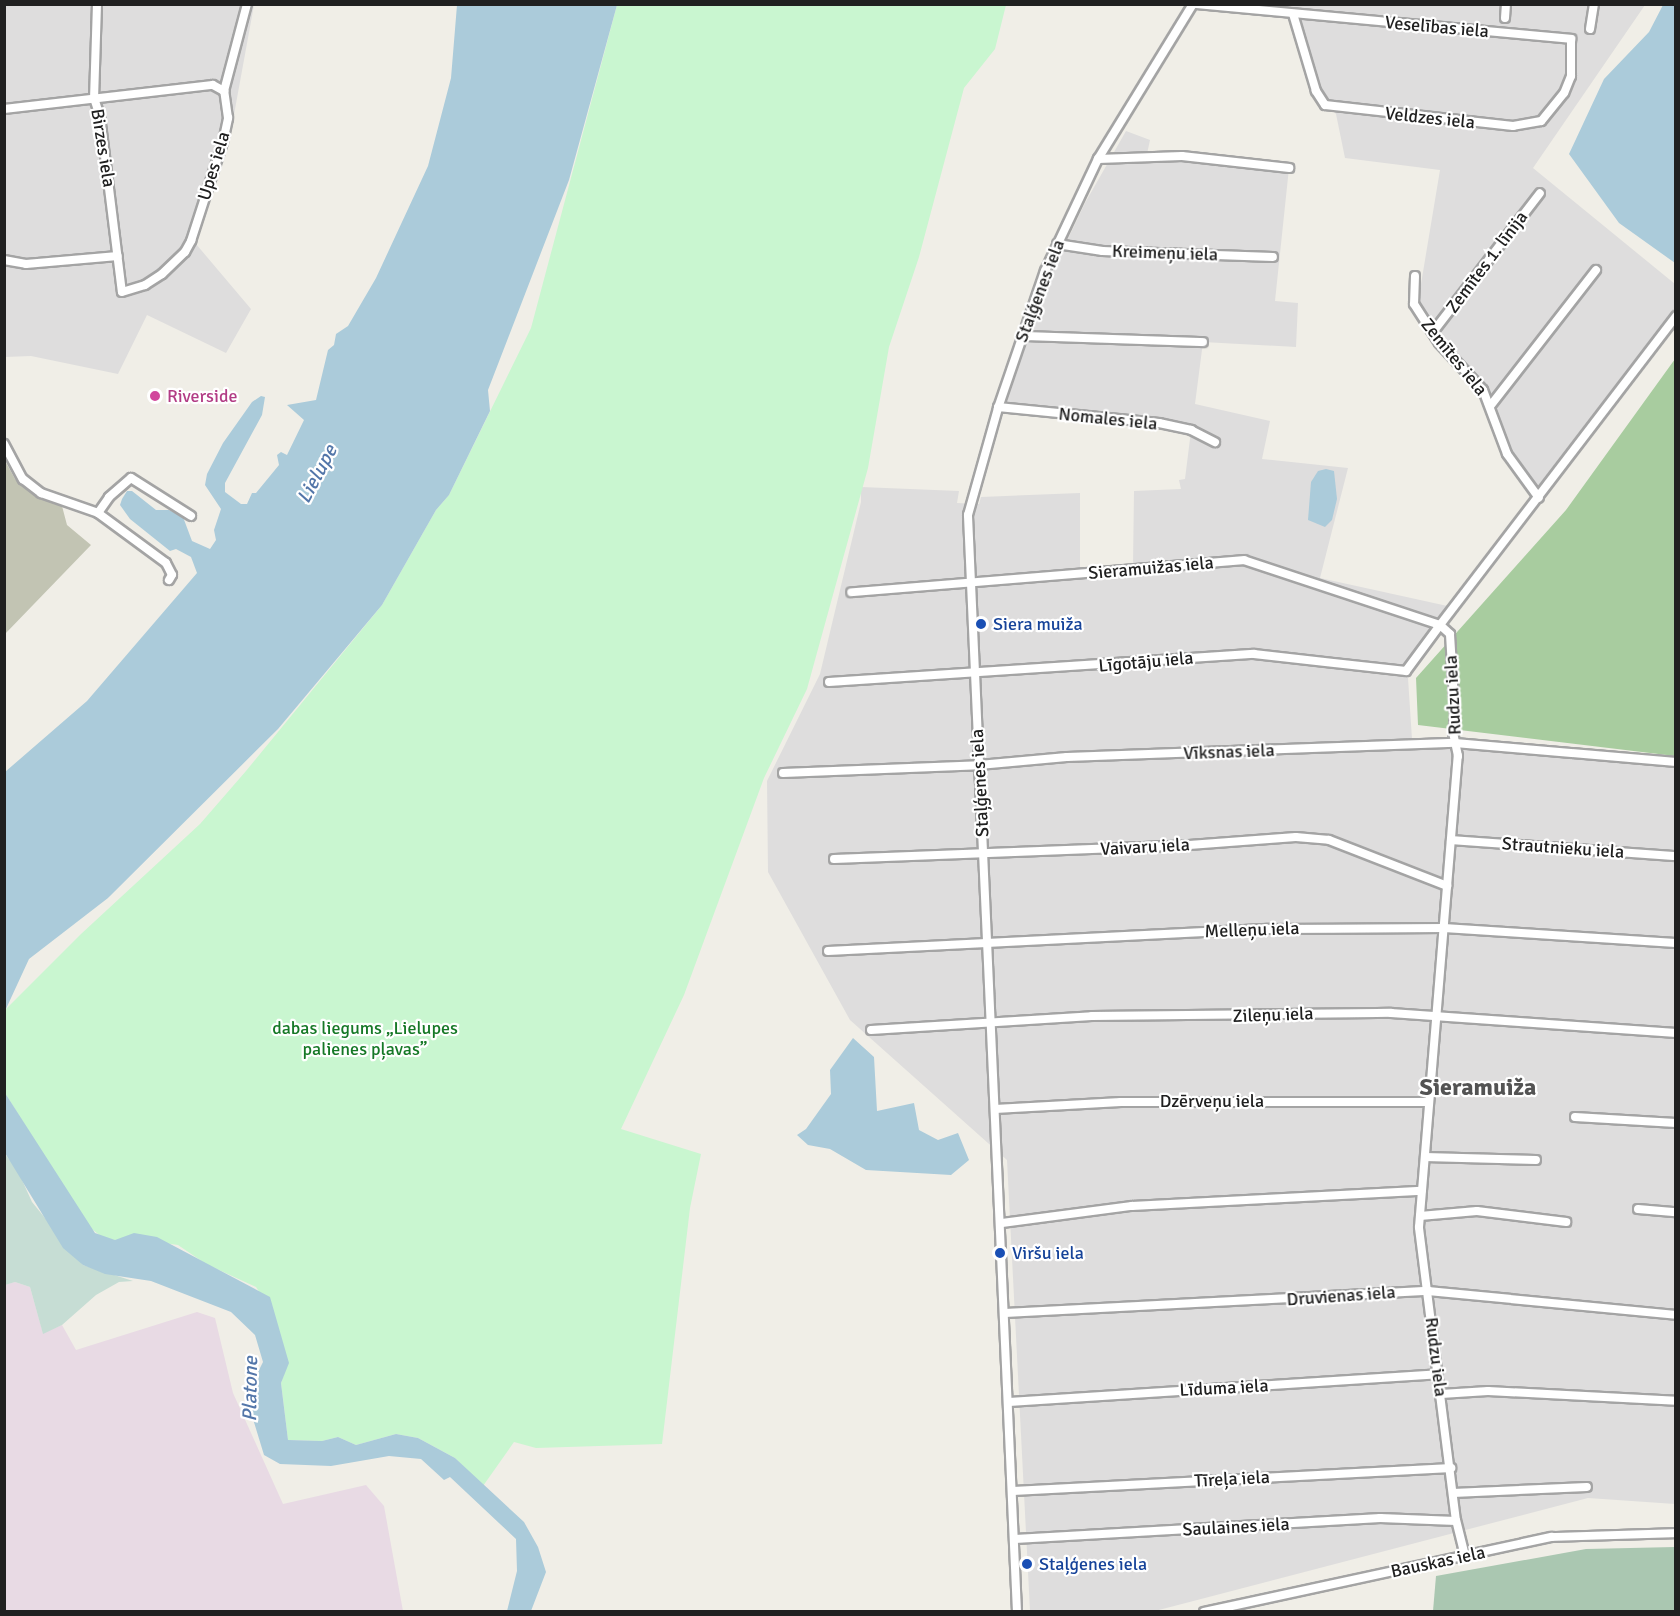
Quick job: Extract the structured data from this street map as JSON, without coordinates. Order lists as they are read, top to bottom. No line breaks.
{"streets":{"street":["Veselības iela","Veldzes iela","Birzes iela","Upes iela","Kreimeņu iela","Zemītes 1. līnija","Staļģenes iela","Zemītes iela","Nomales iela","Sieramuižas iela","Līgotāju iela","Rudzu iela","Vīksnas iela","Vaivaru iela","Strautnieku iela","Melleņu iela","Zileņu iela","Dzērveņu iela","Druvienas iela","Līduma iela","Tīreļa iela","Saulaines iela","Bauskas iela"]},"crossings":[["Veselības iela","Veldzes iela"],["Veselības iela","Staļģenes iela"],["Birzes iela","Upes iela"],["Kreimeņu iela","Staļģenes iela"],["Zemītes 1. līnija","Zemītes iela"],["Staļģenes iela","Nomales iela"],["Staļģenes iela","Sieramuižas iela"],["Staļģenes iela","Līgotāju iela"],["Staļģenes iela","Vīksnas iela"],["Staļģenes iela","Vaivaru iela"],["Staļģenes iela","Melleņu iela"],["Staļģenes iela","Zileņu iela"],["Staļģenes iela","Dzērveņu iela"],["Staļģenes iela","Druvienas iela"],["Staļģenes iela","Līduma iela"],["Staļģenes iela","Tīreļa iela"],["Staļģenes iela","Saulaines iela"],["Sieramuižas iela","Līgotāju iela"],["Sieramuižas iela","Rudzu iela"],["Līgotāju iela","Rudzu iela"],["Rudzu iela","Vīksnas iela"],["Rudzu iela","Vaivaru iela"],["Rudzu iela","Strautnieku iela"],["Rudzu iela","Melleņu iela"],["Rudzu iela","Zileņu iela"],["Rudzu iela","Dzērveņu iela"],["Rudzu iela","Druvienas iela"],["Rudzu iela","Līduma iela"],["Rudzu iela","Tīreļa iela"],["Rudzu iela","Saulaines iela"],["Rudzu iela","Bauskas iela"]],"districts":["Sieramuiža"],"water":["Lielupe","Platone"],"parks":["dabas liegums „Lielupes palienes pļavas”"],"places":["Riverside","Siera muiža","Viršu iela","Staļģenes iela"]}
